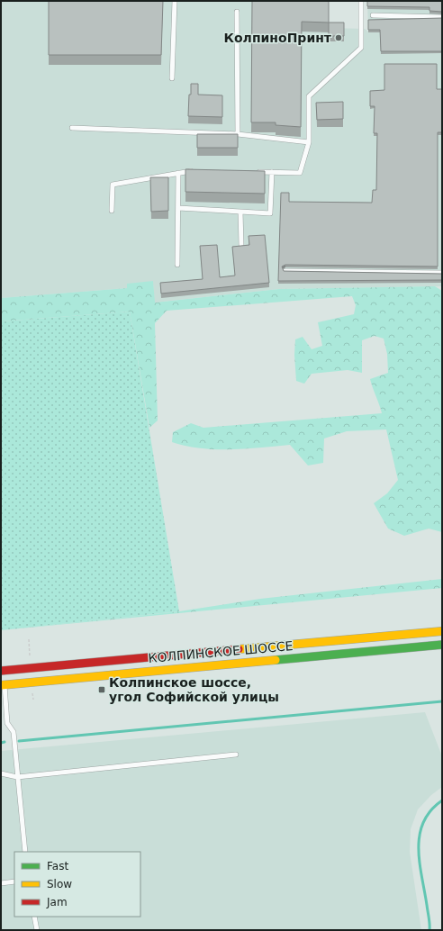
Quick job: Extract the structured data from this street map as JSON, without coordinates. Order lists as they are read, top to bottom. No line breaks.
{"streets":{"main road":["КОЛПИНСКОЕ ШОССЕ"]},"places":{"other":["КолпиноПринт"],"transit":["Колпинское шоссе, угол Софийской улицы"]},"legend":["Fast","Slow","Jam"]}
